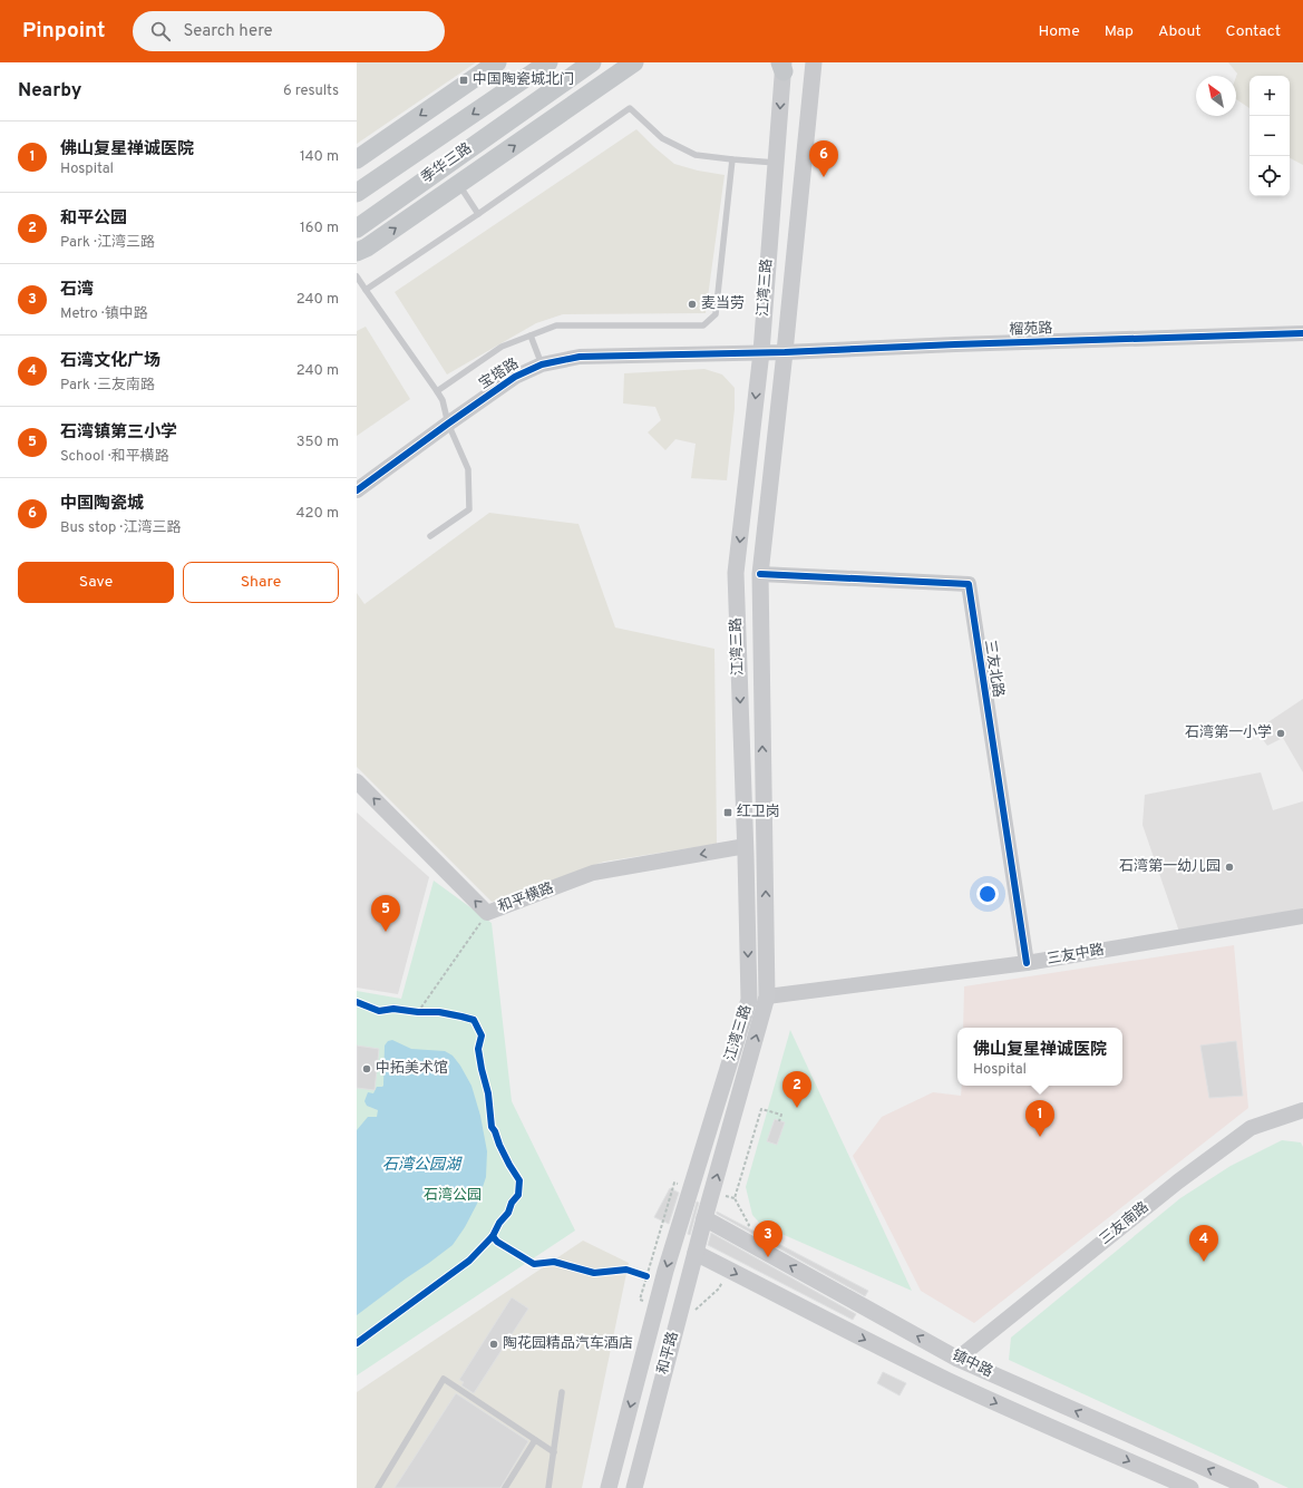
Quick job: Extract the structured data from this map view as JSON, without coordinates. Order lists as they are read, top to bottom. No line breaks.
{"streets":{"main road":["季华三路","江湾三路","和平路","镇中路"],"street":["榴苑路","宝塔路","三友北路","和平横路","三友中路","三友南路"]},"crossings":[["江湾三路","榴苑路"],["江湾三路","宝塔路"],["江湾三路","三友北路"],["江湾三路","和平横路"],["江湾三路","三友中路"],["江湾三路","和平路"],["江湾三路","镇中路"],["榴苑路","宝塔路"],["三友北路","三友中路"],["三友南路","镇中路"],["和平路","镇中路"]],"one_way":["和平横路"],"water":["石湾公园湖"],"parks":["石湾公园"],"places":{"transit":["中国陶瓷城北门","红卫岗"],"other":["麦当劳","石湾第一小学","石湾第一幼儿园","中拓美术馆","陶花园精品汽车酒店"]},"north":"top left","page":{"header":"Pinpoint","search":"Search here","nav":["Home","Map","About","Contact"],"heading":["Nearby","6 results"],"map_buttons":["+","−"],"list":[{"mark":"1","name":"佛山复星禅诚医院","note":"Hospital","value":"140 m"},{"mark":"2","name":"和平公园","note":"Park · 江湾三路","value":"160 m"},{"mark":"3","name":"石湾","note":"Metro · 镇中路","value":"240 m"},{"mark":"4","name":"石湾文化广场","note":"Park · 三友南路","value":"240 m"},{"mark":"5","name":"石湾镇第三小学","note":"School · 和平横路","value":"350 m"},{"mark":"6","name":"中国陶瓷城","note":"Bus stop · 江湾三路","value":"420 m"}],"pins":["6","5","2","1","3","4"],"buttons":["Save","Share"],"popup":["佛山复星禅诚医院","Hospital"]}}
